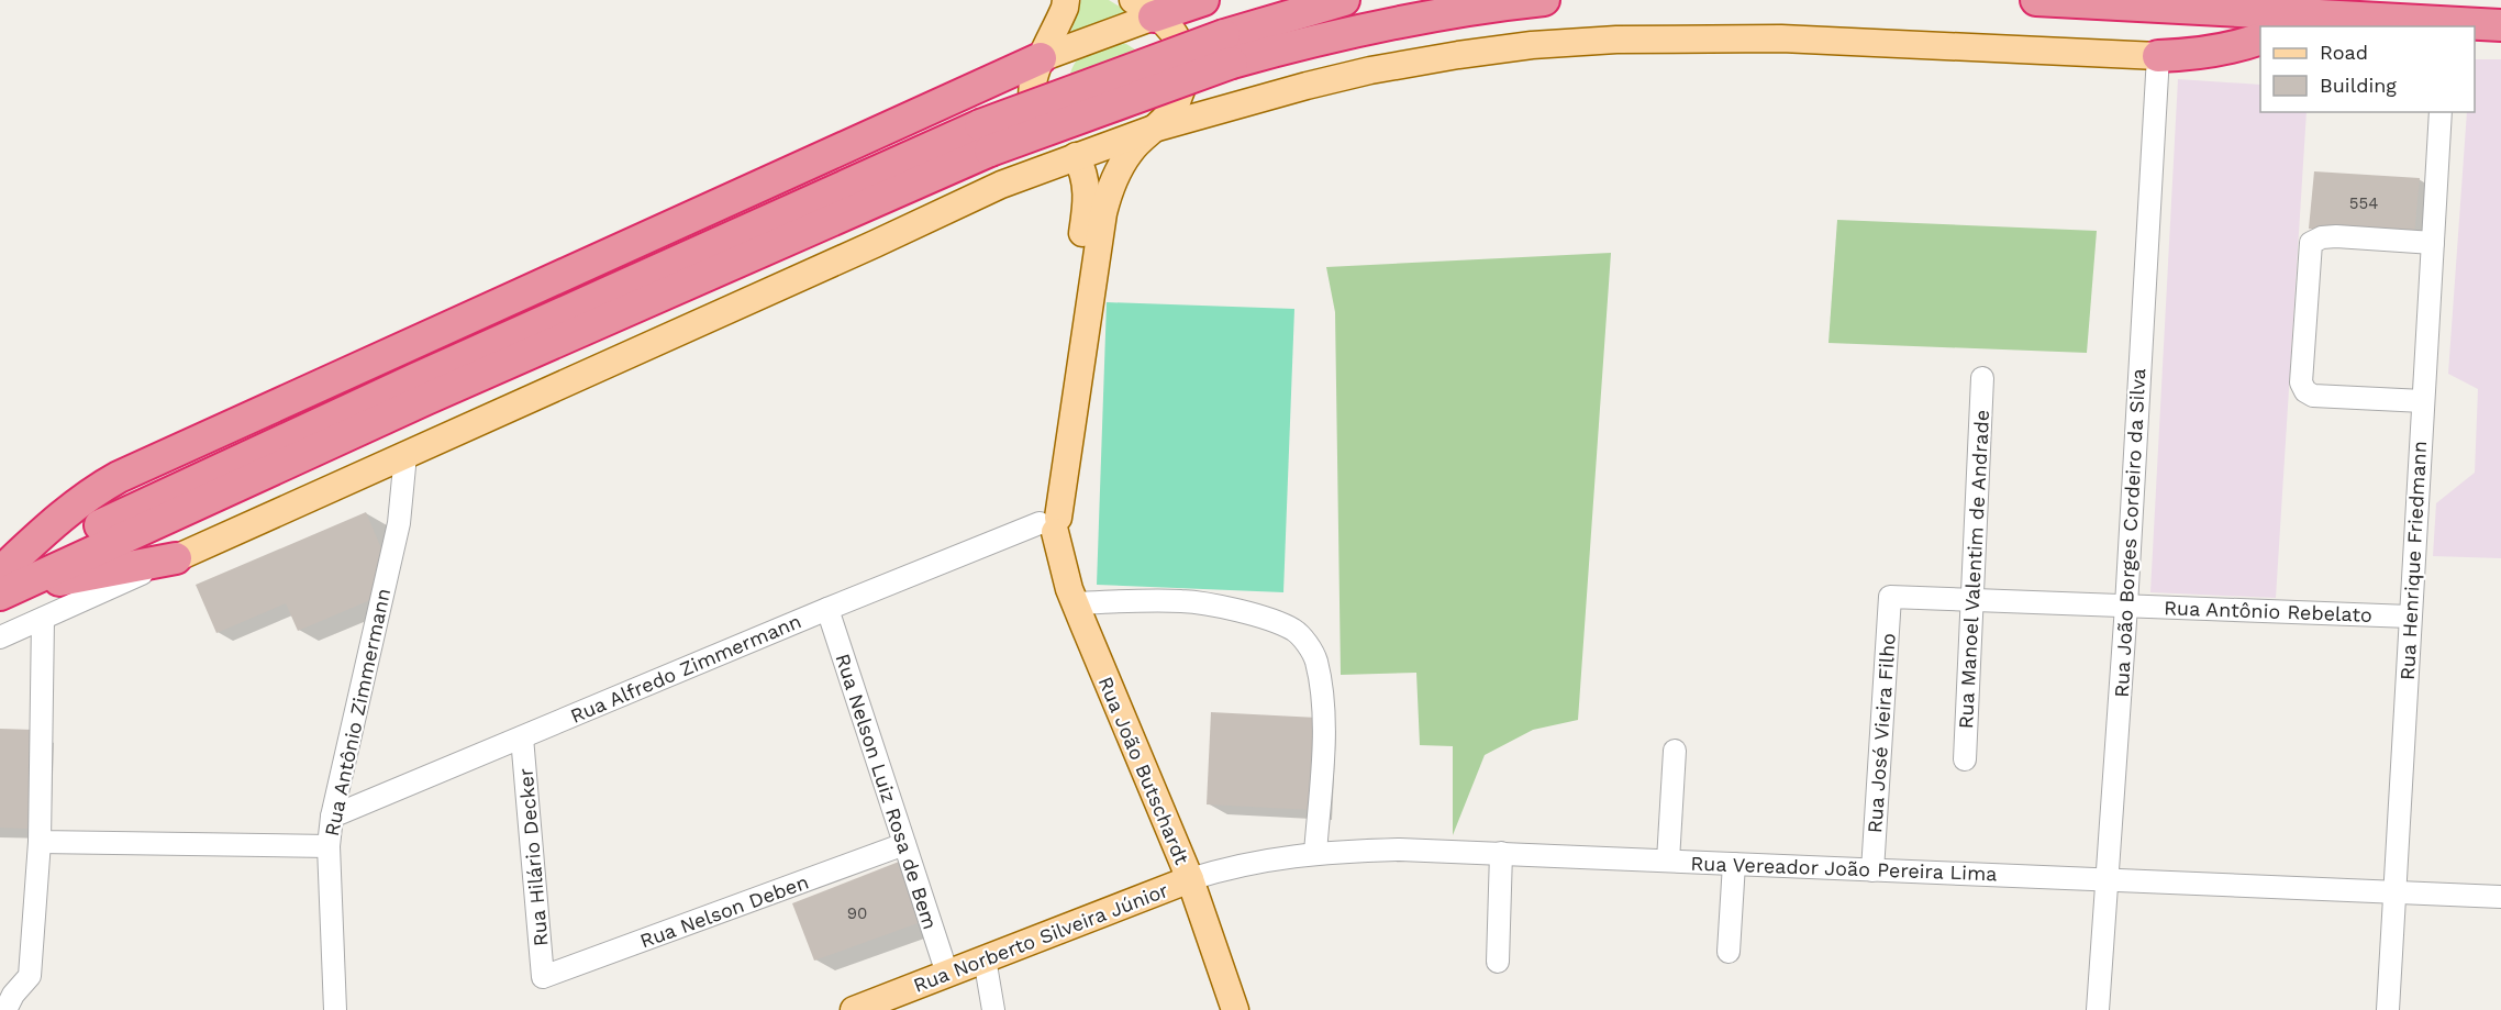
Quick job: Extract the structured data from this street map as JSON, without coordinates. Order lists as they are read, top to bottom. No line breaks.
{"streets":{"main road":["Rua João Butschardt","Rua Norberto Silveira Júnior"],"street":["Rua João Borges Cordeiro da Silva","Rua Henrique Friedmann","Rua Manoel Valentim de Andrade","Rua Antônio Rebelato","Rua Alfredo Zimmermann","Rua Antônio Zimmermann","Rua José Vieira Filho","Rua Nelson Luiz Rosa de Bem","Rua Hilário Decker","Rua Vereador João Pereira Lima","Rua Nelson Deben"]},"crossings":[["Rua João Borges Cordeiro da Silva","Rua Antônio Rebelato"],["Rua João Borges Cordeiro da Silva","Rua Vereador João Pereira Lima"],["Rua Henrique Friedmann","Rua Antônio Rebelato"],["Rua Henrique Friedmann","Rua Vereador João Pereira Lima"],["Rua Manoel Valentim de Andrade","Rua Antônio Rebelato"],["Rua Antônio Rebelato","Rua José Vieira Filho"],["Rua Alfredo Zimmermann","Rua Antônio Zimmermann"],["Rua Alfredo Zimmermann","Rua João Butschardt"],["Rua Alfredo Zimmermann","Rua Nelson Luiz Rosa de Bem"],["Rua Alfredo Zimmermann","Rua Hilário Decker"],["Rua José Vieira Filho","Rua Vereador João Pereira Lima"],["Rua João Butschardt","Rua Vereador João Pereira Lima"],["Rua João Butschardt","Rua Norberto Silveira Júnior"],["Rua Nelson Luiz Rosa de Bem","Rua Nelson Deben"],["Rua Nelson Luiz Rosa de Bem","Rua Norberto Silveira Júnior"],["Rua Hilário Decker","Rua Nelson Deben"],["Rua Vereador João Pereira Lima","Rua Norberto Silveira Júnior"]],"house_numbers":["554","90"],"legend":["Road","Building"]}
